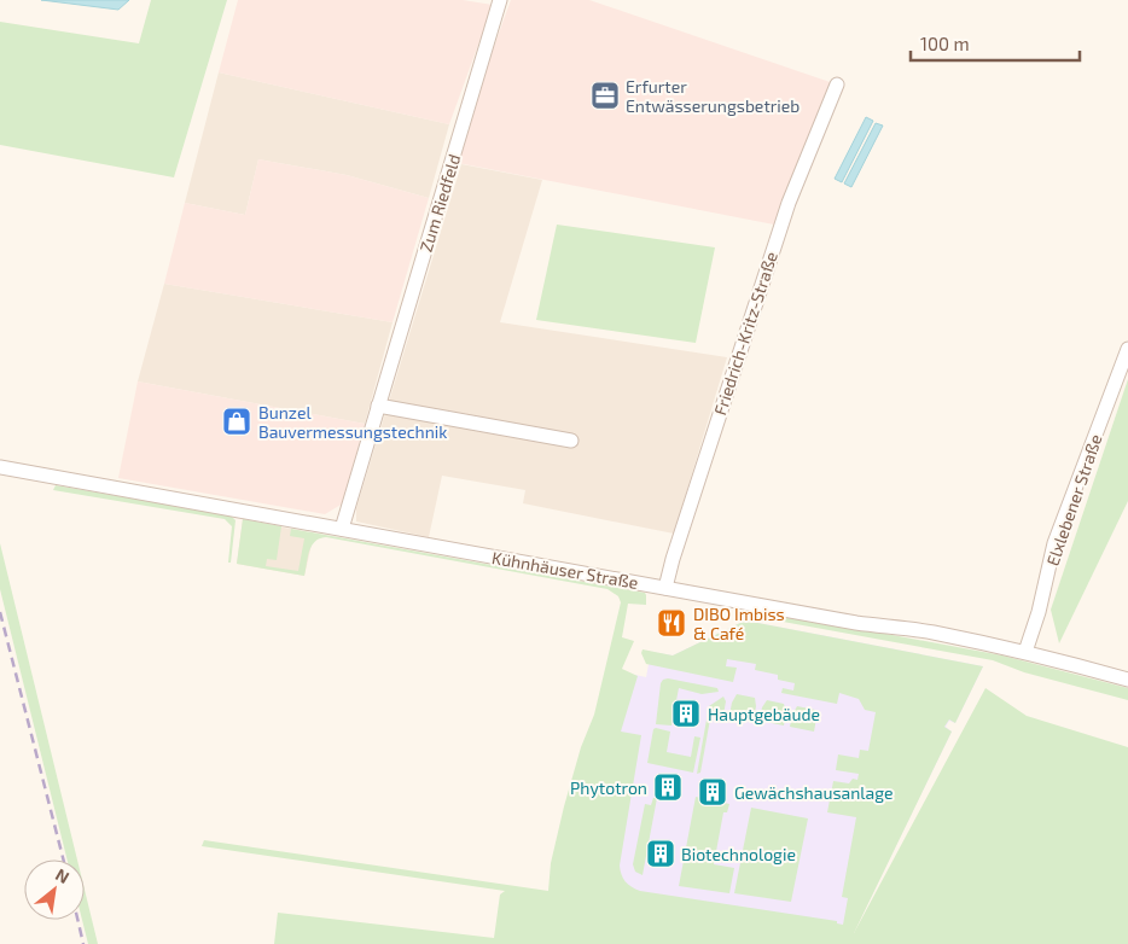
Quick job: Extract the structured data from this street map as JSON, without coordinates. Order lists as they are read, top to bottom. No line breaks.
{"streets":{"street":["Zum Riedfeld","Friedrich-Kritz-Straße","Elxlebener Straße","Kühnhäuser Straße"]},"crossings":[["Zum Riedfeld","Kühnhäuser Straße"],["Friedrich-Kritz-Straße","Kühnhäuser Straße"],["Elxlebener Straße","Kühnhäuser Straße"]],"places":{"office":["Erfurter Entwässerungsbetrieb"],"shop":["Bunzel Bauvermessungstechnik"],"restaurant":["DIBO Imbiss & Café"],"building":["Hauptgebäude","Phytotron","Gewächshausanlage","Biotechnologie"]},"scale_bar":"100 m","north":"top right"}
